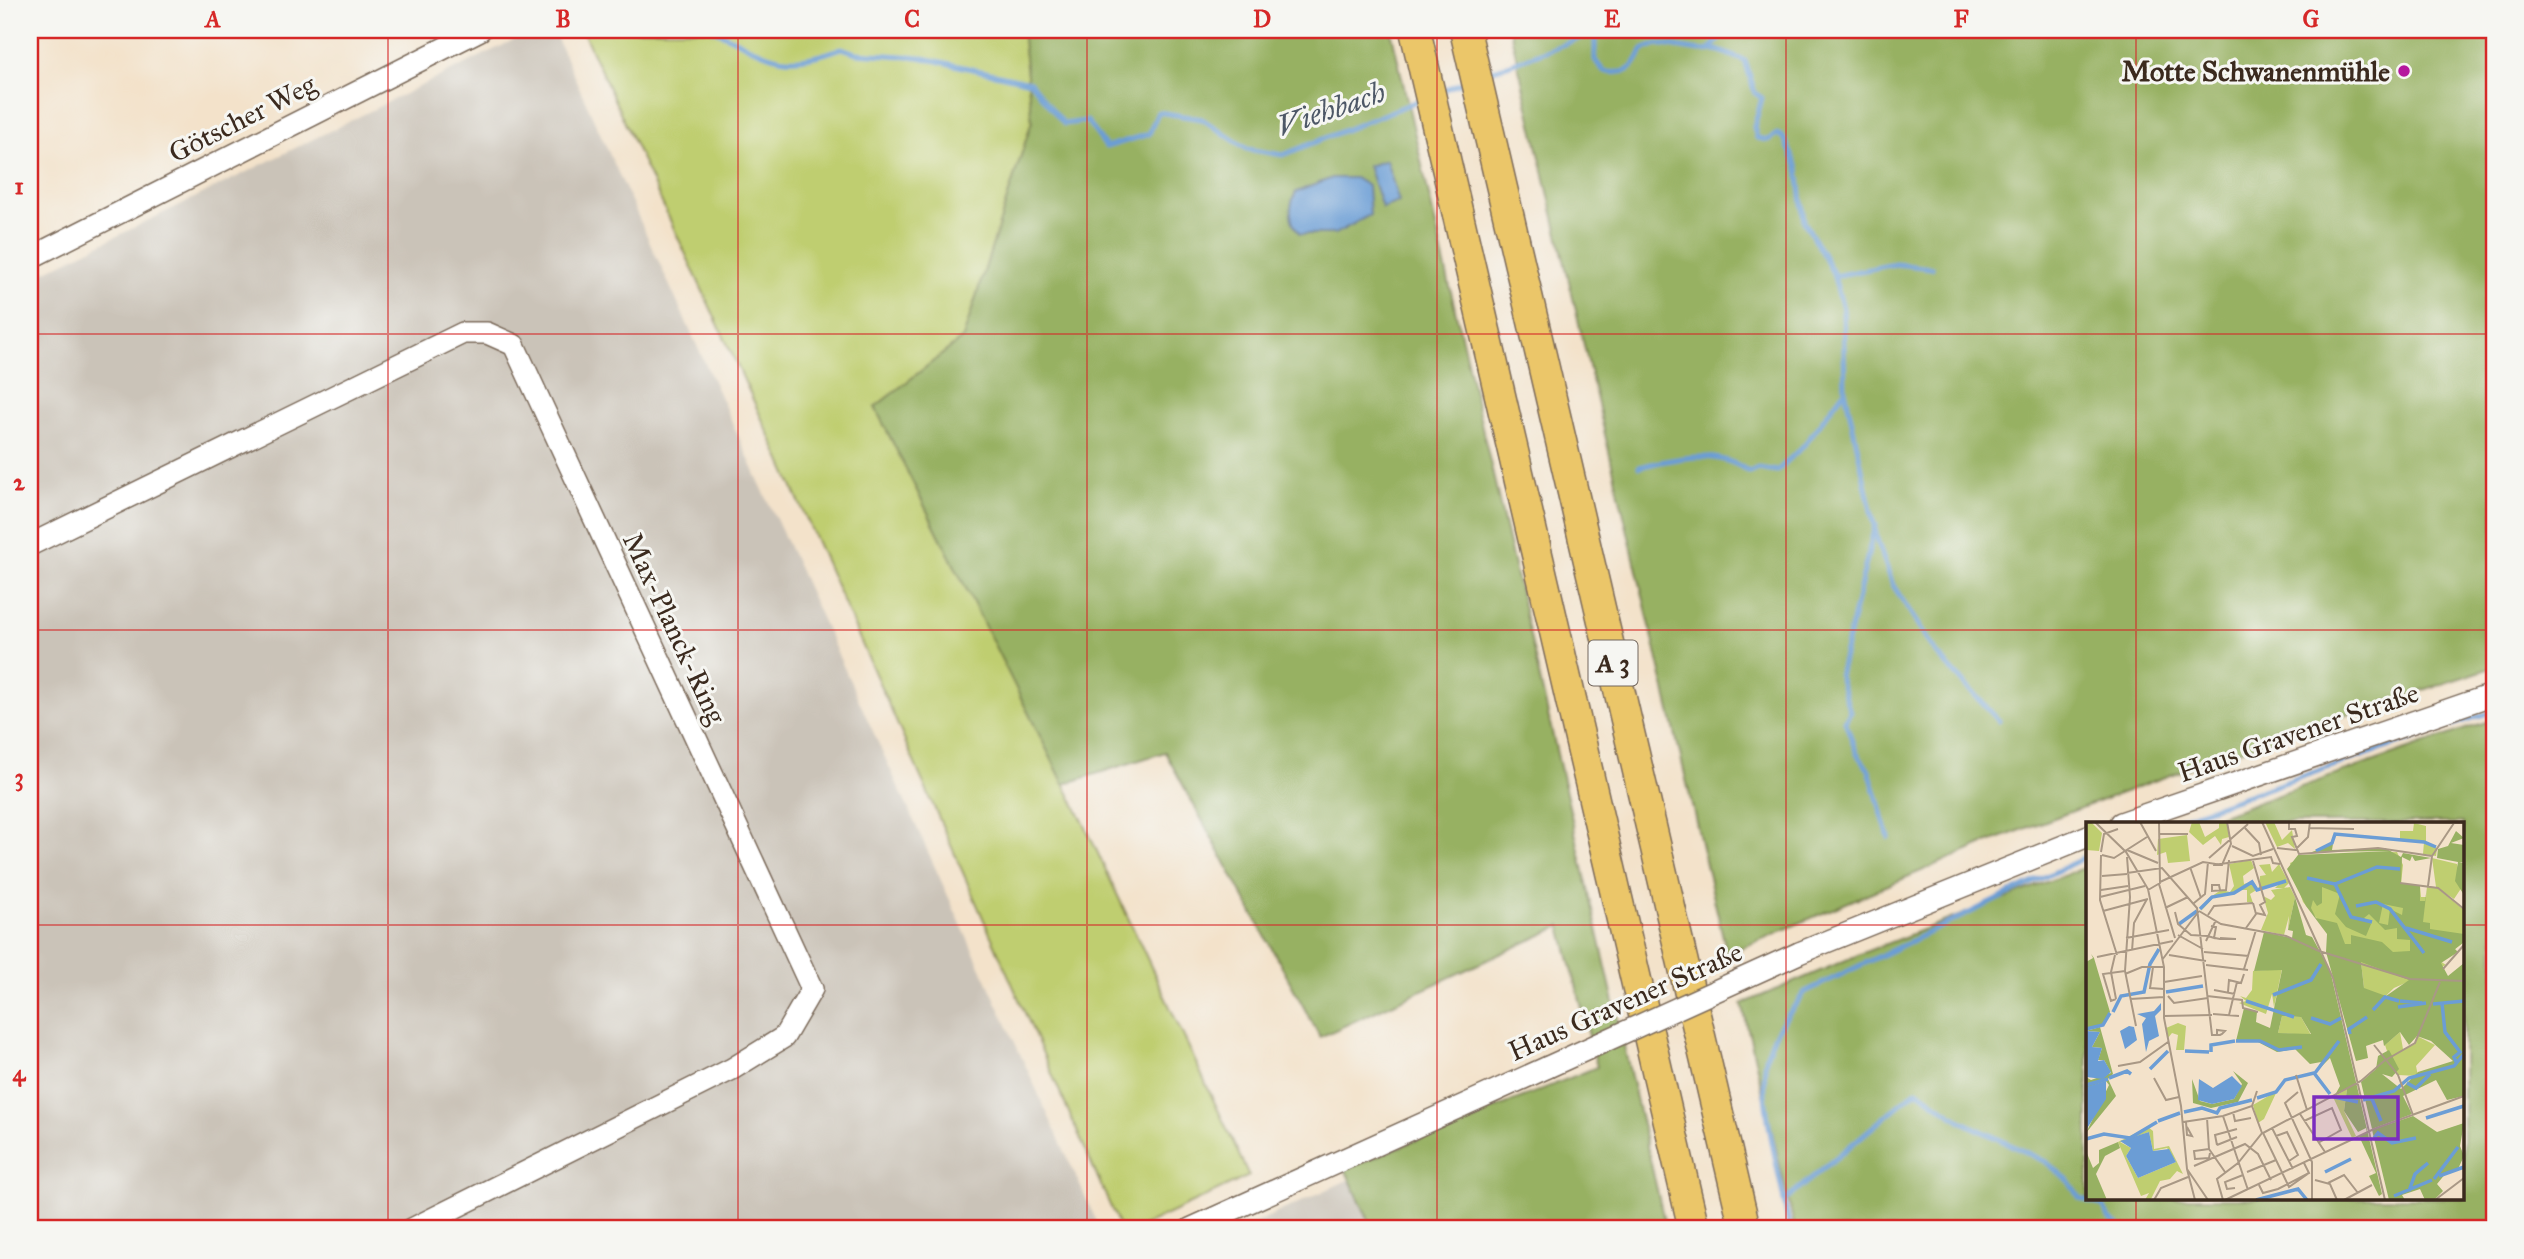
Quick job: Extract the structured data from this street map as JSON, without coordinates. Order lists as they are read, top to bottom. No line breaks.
{"streets":{"highway":["A 3"],"street":["Götscher Weg","Max-Planck-Ring","Haus Gravener Straße"]},"water":["Viehbach"],"places":["Motte Schwanenmühle"],"grid":{"columns":["A","B","C","D","E","F","G"],"rows":["1","2","3","4"]}}
